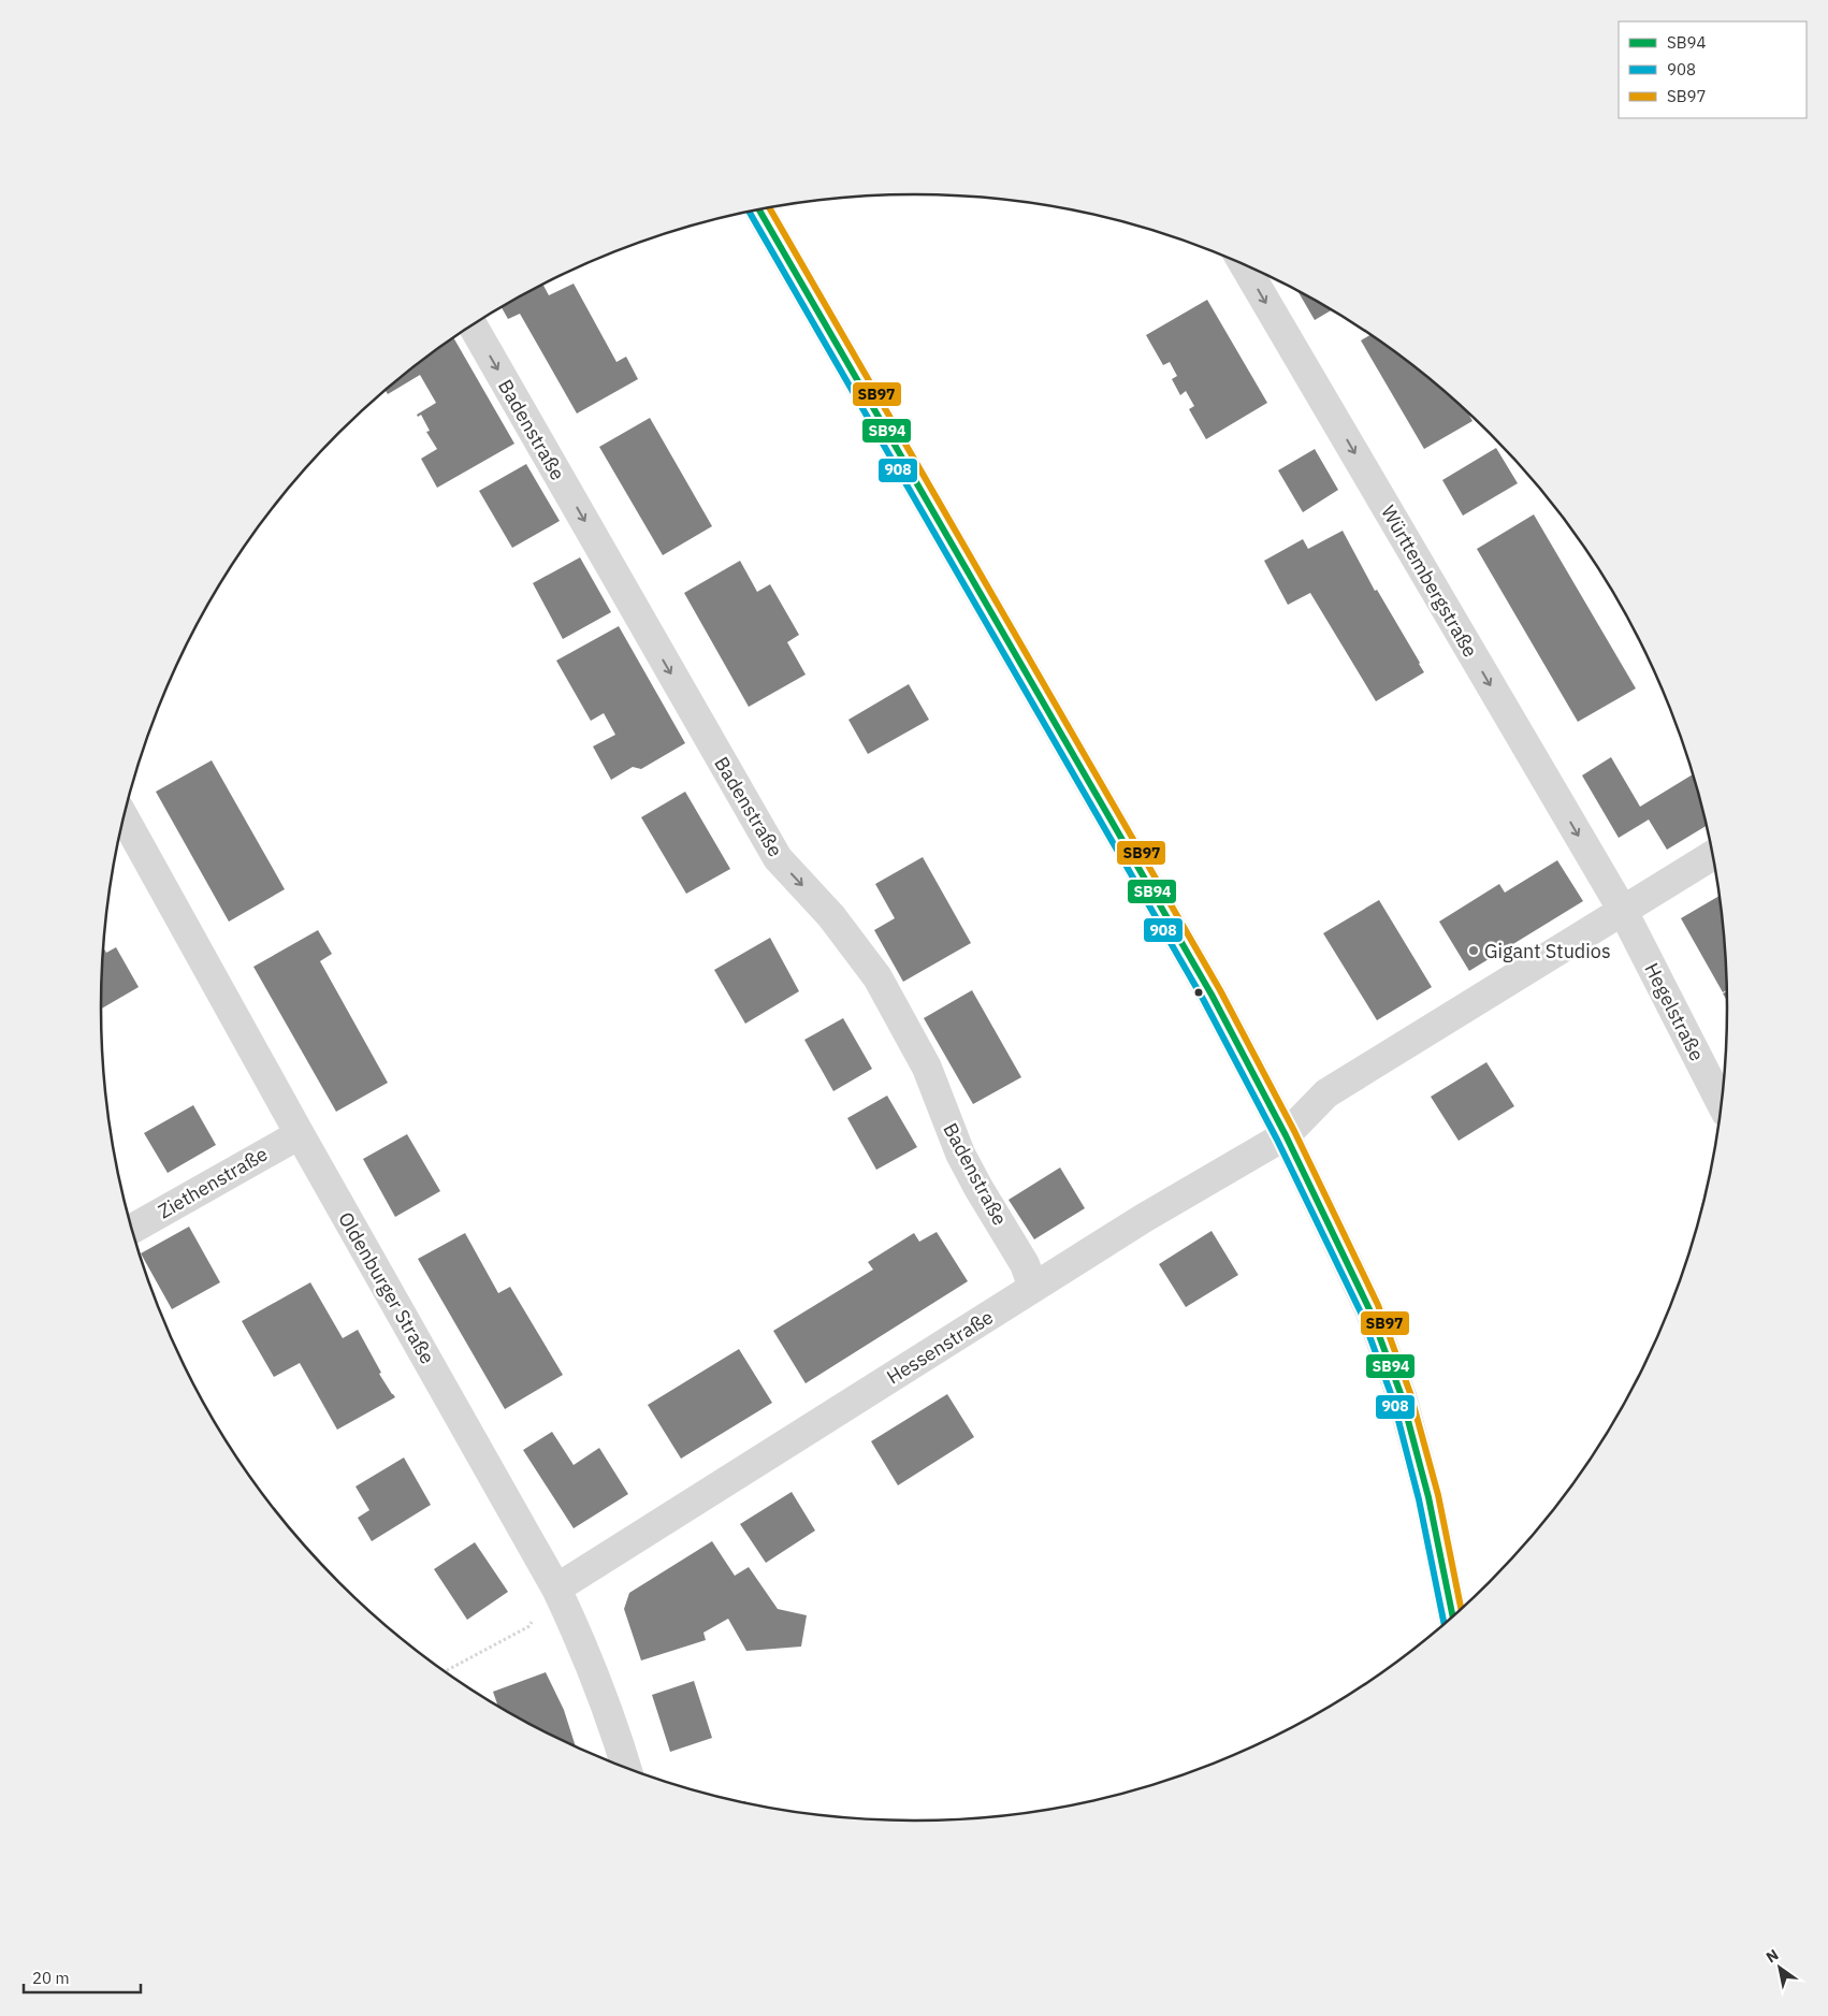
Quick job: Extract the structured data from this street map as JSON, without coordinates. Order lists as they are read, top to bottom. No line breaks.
{"streets":{"street":["Badenstraße","Württembergstraße","Hegelstraße","Ziethenstraße","Oldenburger Straße","Hessenstraße"]},"crossings":[["Badenstraße","Hessenstraße"],["Württembergstraße","Hegelstraße"],["Württembergstraße","Hessenstraße"],["Hegelstraße","Hessenstraße"],["Ziethenstraße","Oldenburger Straße"],["Oldenburger Straße","Hessenstraße"]],"one_way":["Badenstraße","Württembergstraße"],"places":["Gigant Studios"],"lines":["transit line SB97","transit line SB94","transit line 908"],"legend":["SB94","908","SB97"],"scale_bar":"20 m","north":"top left"}
